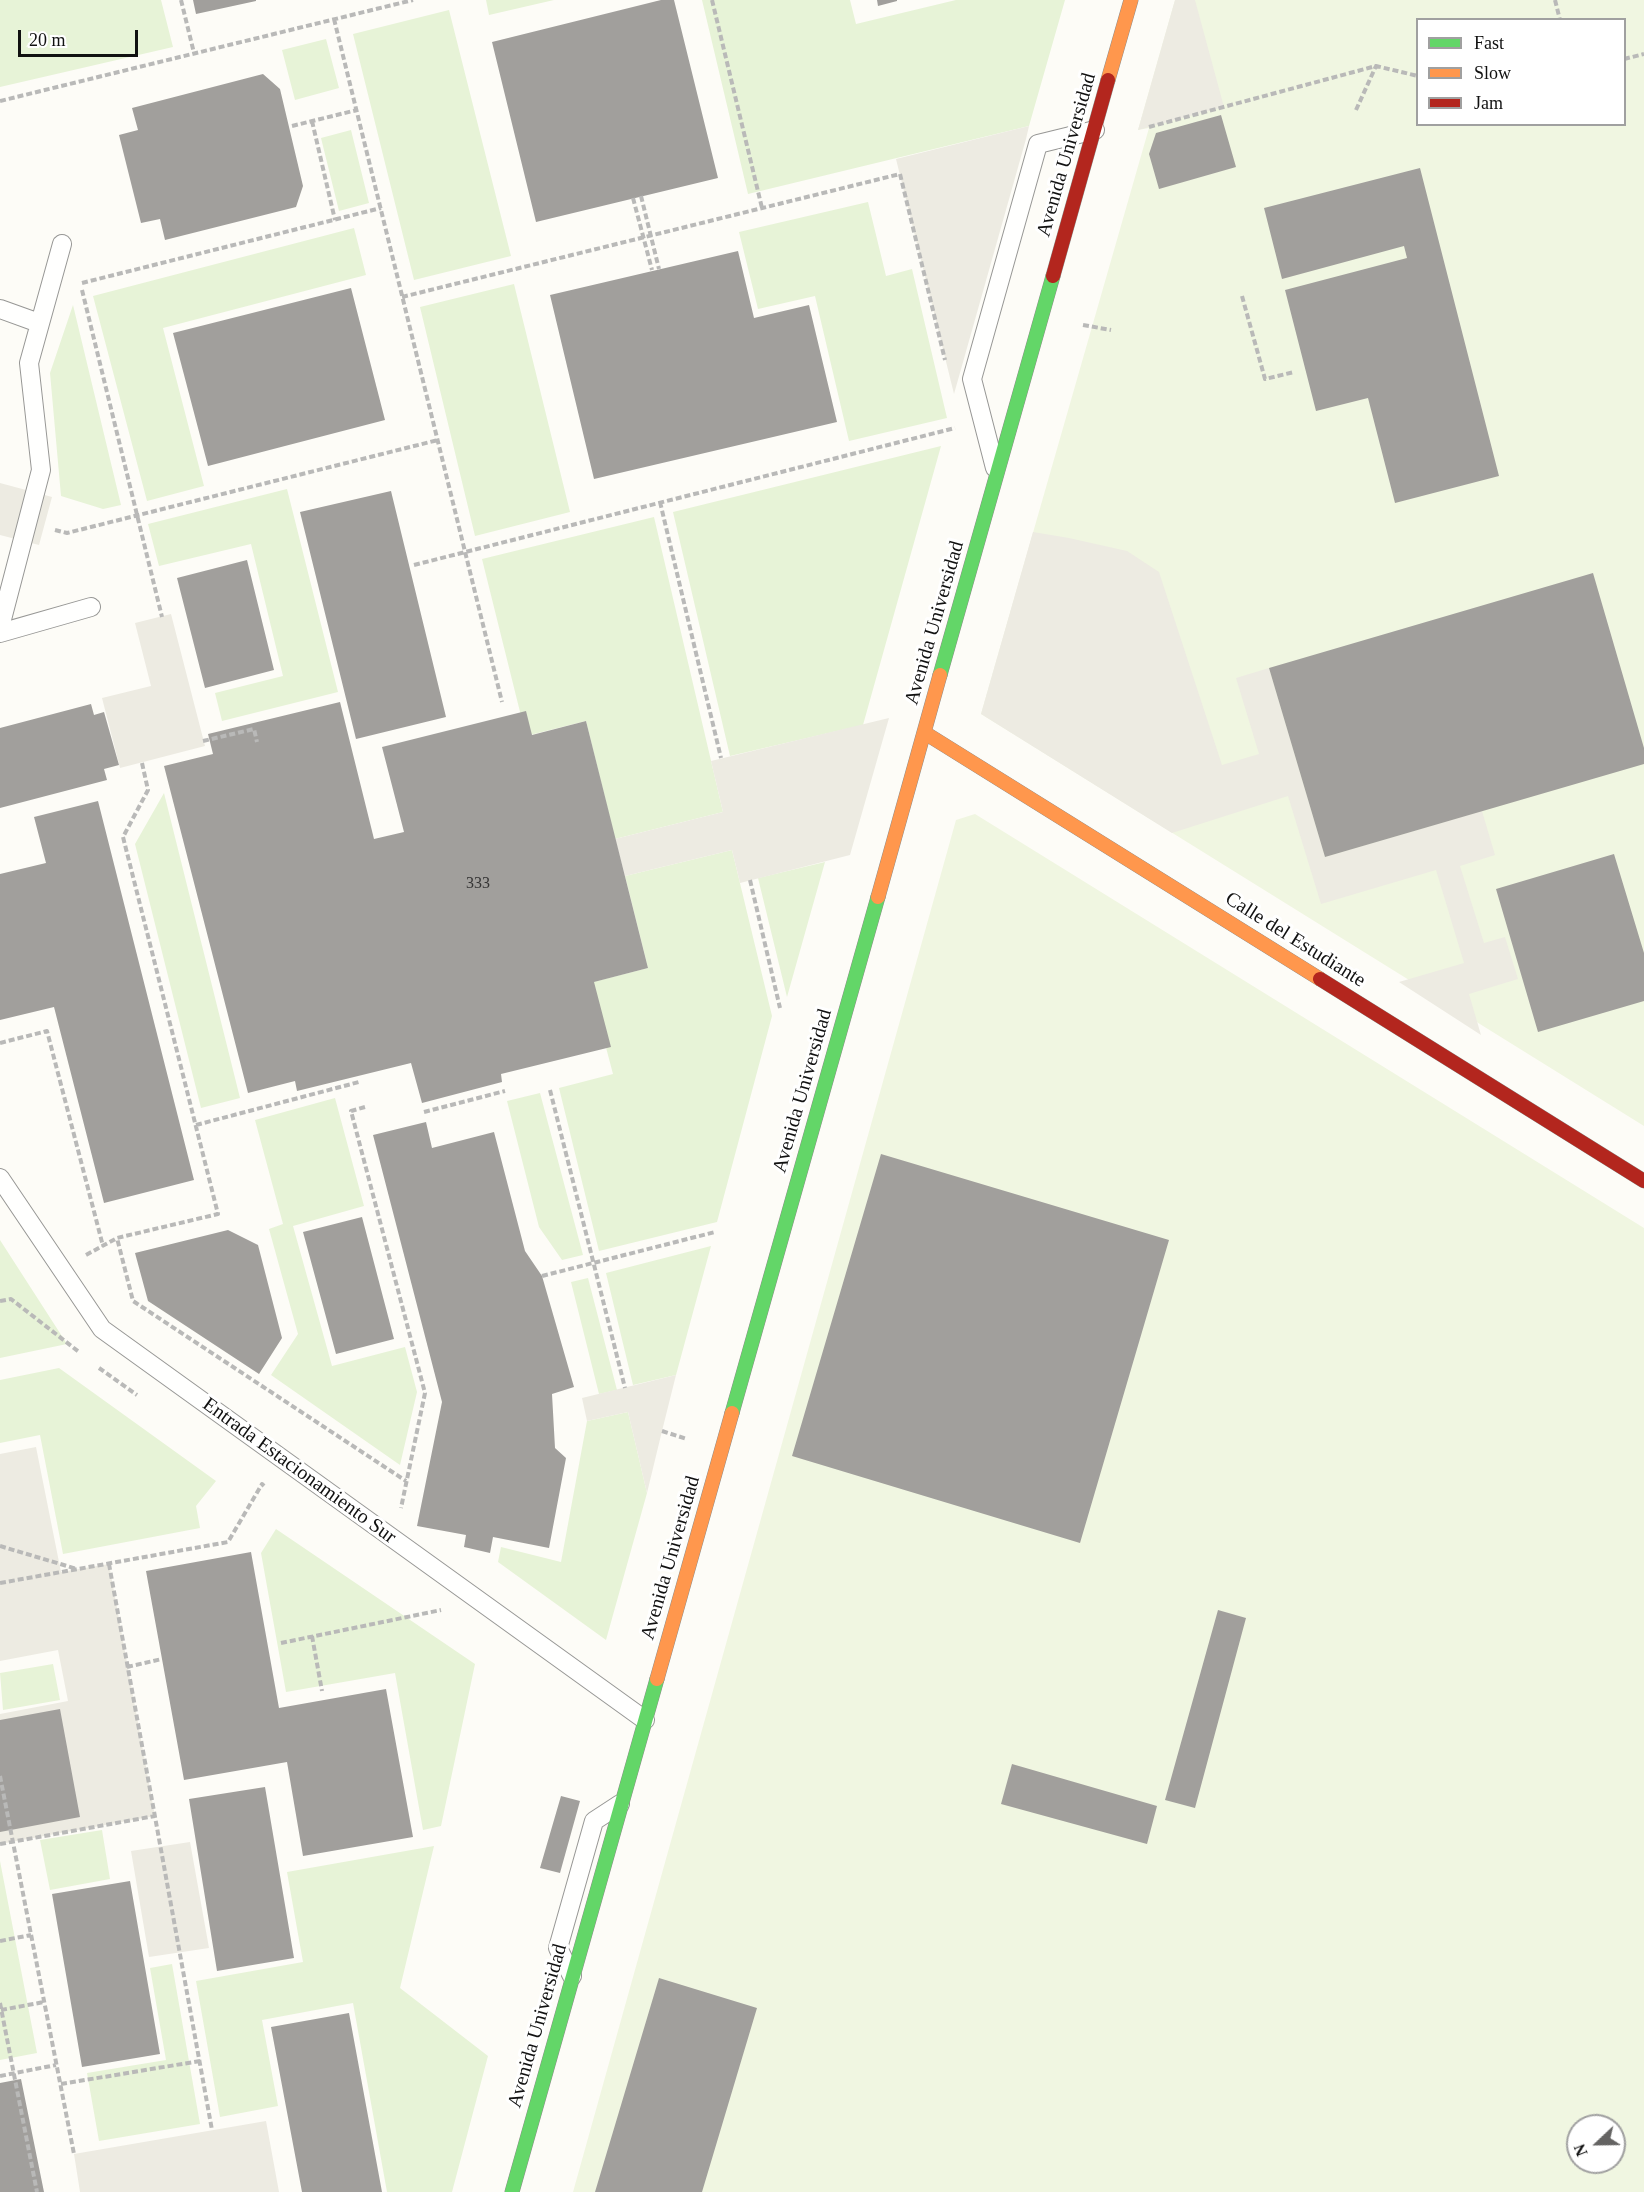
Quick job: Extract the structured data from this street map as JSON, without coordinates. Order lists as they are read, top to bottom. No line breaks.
{"streets":{"street":["Avenida Universidad","Calle del Estudiante"],"lane":["Entrada Estacionamiento Sur"]},"crossings":[["Avenida Universidad","Calle del Estudiante"],["Avenida Universidad","Entrada Estacionamiento Sur"]],"house_numbers":["333"],"legend":["Fast","Slow","Jam"],"scale_bar":"20 m","north":"left"}
